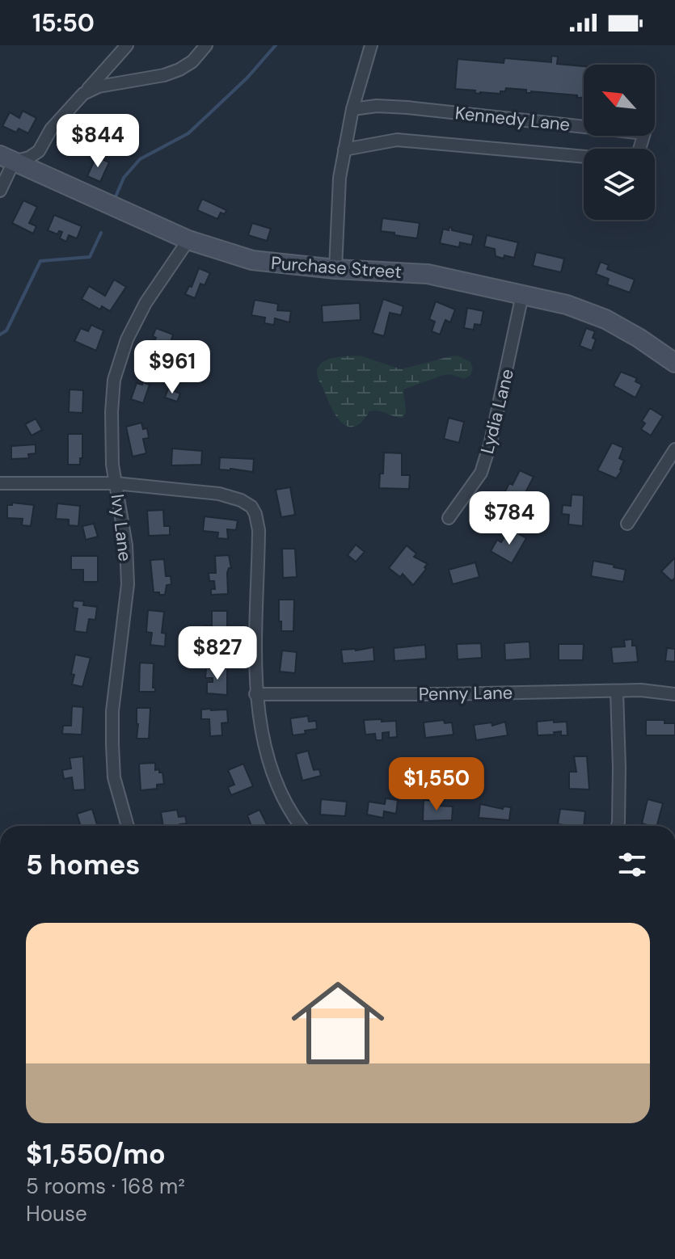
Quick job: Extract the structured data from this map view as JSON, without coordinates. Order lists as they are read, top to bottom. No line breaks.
{"streets":{"main road":["Purchase Street"],"street":["Kennedy Lane","Lydia Lane","Ivy Lane","Penny Lane"]},"crossings":[["Purchase Street","Lydia Lane"],["Purchase Street","Ivy Lane"]],"north":"top left","page":{"status":"15:50","price":["$844","$961","$784","$827","$1,550"],"heading":"5 homes","list":[{"name":"$1,550/mo","note":"5 rooms · 168 m² · House"}]}}
